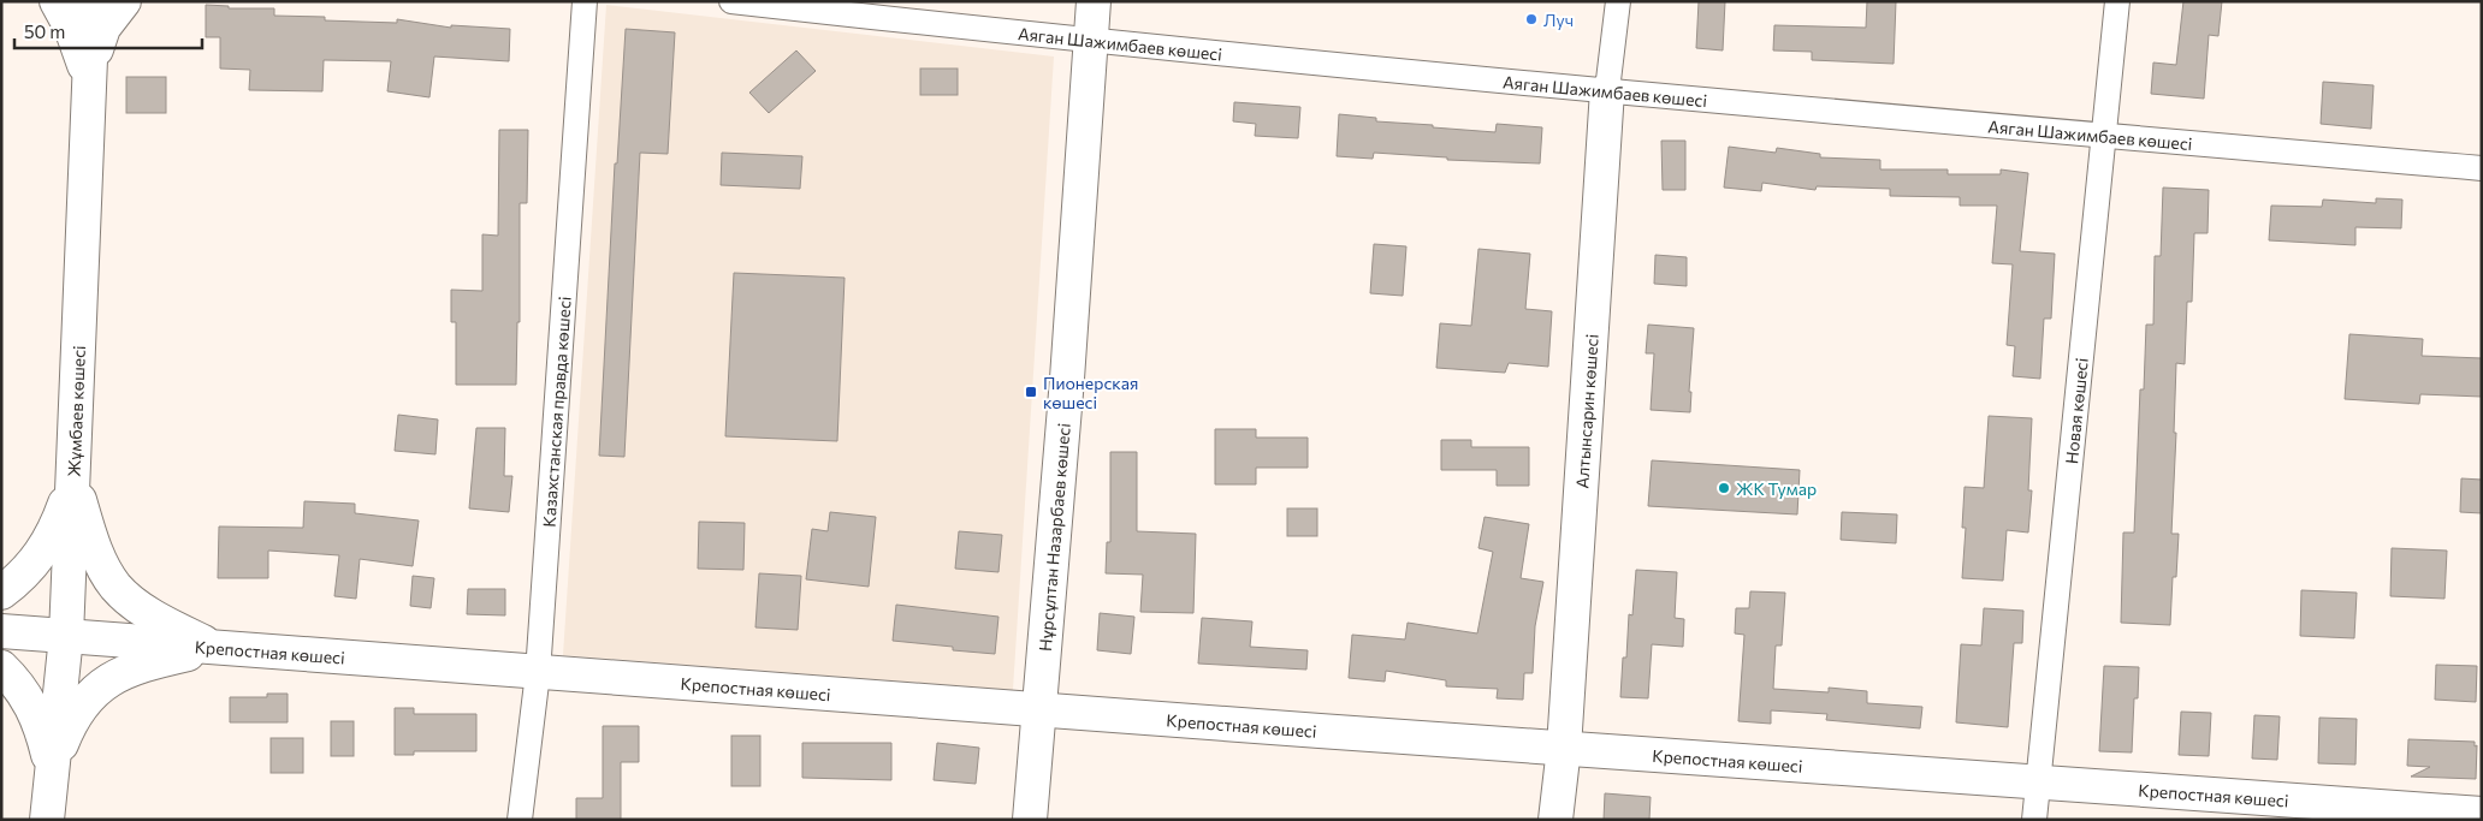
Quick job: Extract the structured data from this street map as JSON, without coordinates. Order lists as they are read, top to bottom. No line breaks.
{"streets":{"street":["Аяган Шажимбаев көшесі","Алтынсарин көшесі","Новая көшесі","Жұмбаев көшесі","Казахстанская правда көшесі","Нұрсұлтан Назарбаев көшесі","Крепостная көшесі"]},"crossings":[["Аяган Шажимбаев көшесі","Алтынсарин көшесі"],["Аяган Шажимбаев көшесі","Новая көшесі"],["Аяган Шажимбаев көшесі","Нұрсұлтан Назарбаев көшесі"],["Алтынсарин көшесі","Крепостная көшесі"],["Новая көшесі","Крепостная көшесі"],["Жұмбаев көшесі","Крепостная көшесі"],["Казахстанская правда көшесі","Крепостная көшесі"],["Нұрсұлтан Назарбаев көшесі","Крепостная көшесі"]],"places":{"other":["Луч","ЖК Тумар"],"transit":["Пионерская көшесі"]},"scale_bar":"50 m"}
